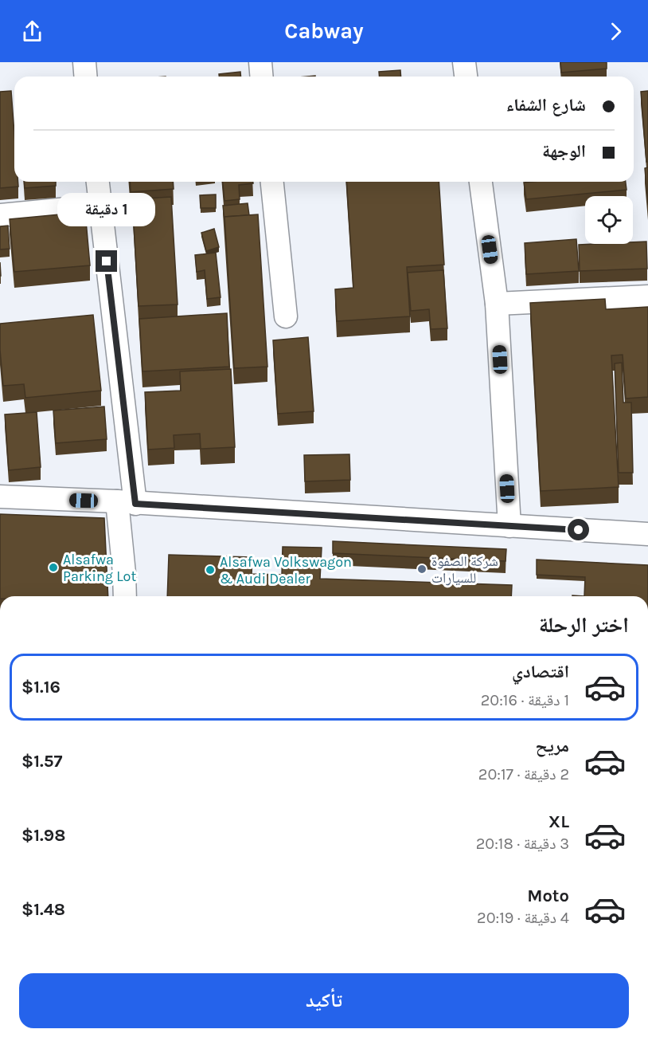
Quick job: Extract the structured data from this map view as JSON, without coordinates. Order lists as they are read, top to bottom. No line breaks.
{"places":["Alsafwa Parking Lot","شركة الصفوة للسيارات","Alsafwa Volkswagon & Audi Dealer"],"page":{"header":"Cabway","banner":["شارع الشفاء","الوجهة"],"bubble":"1 دقيقة","heading":"اختر الرحلة","list":[{"name":"اقتصادي","note":"1 دقيقة · 20:16","value":"$1.16"},{"name":"مريح","note":"2 دقيقة · 20:17","value":"$1.57"},{"name":"XL","note":"3 دقيقة · 20:18","value":"$1.98"},{"name":"Moto","note":"4 دقيقة · 20:19","value":"$1.48"}],"buttons":"تأكيد"}}
